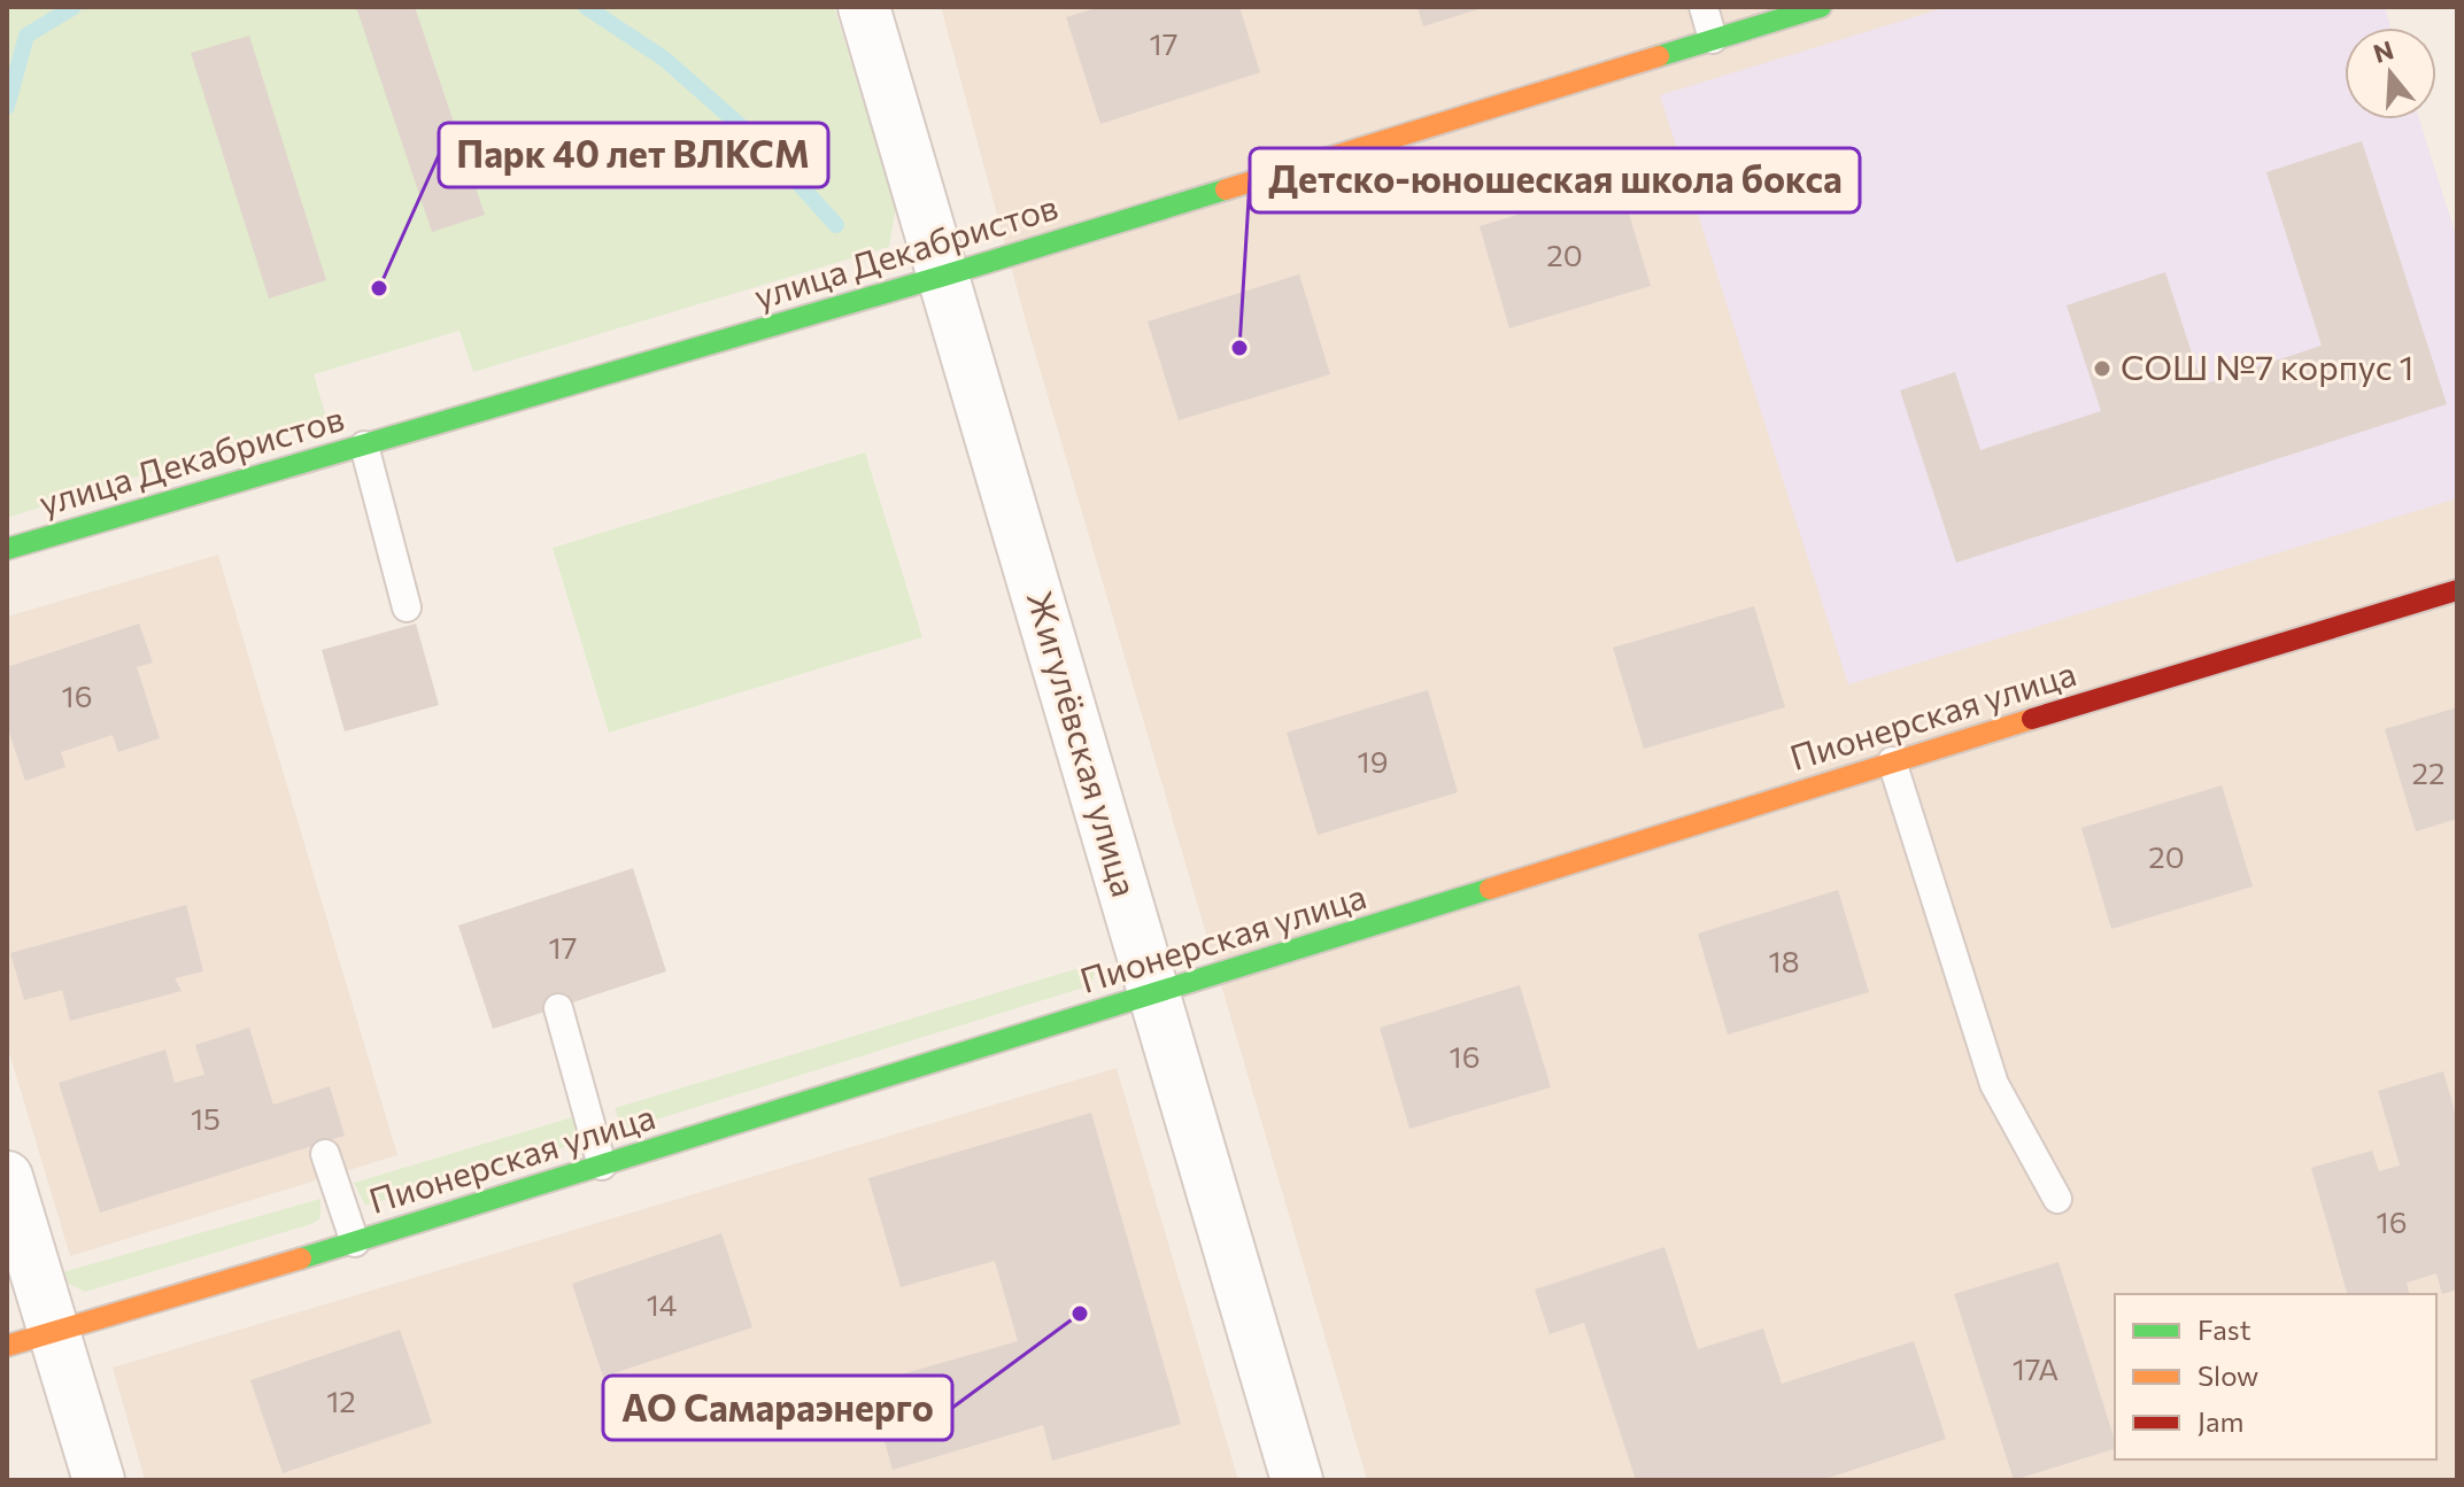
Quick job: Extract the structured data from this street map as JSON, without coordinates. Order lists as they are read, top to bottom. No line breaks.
{"streets":{"street":["улица Декабристов","Пионерская улица","Жигулёвская улица"]},"crossings":[["улица Декабристов","Жигулёвская улица"],["Пионерская улица","Жигулёвская улица"]],"places":["Парк 40 лет ВЛКСМ","Детско-юношеская школа бокса","СОШ №7 корпус 1","АО Самараэнерго"],"house_numbers":["17","20","16","19","22","20","17","18","16","15","16","14","17А","12"],"legend":["Fast","Slow","Jam"],"north":"top"}
